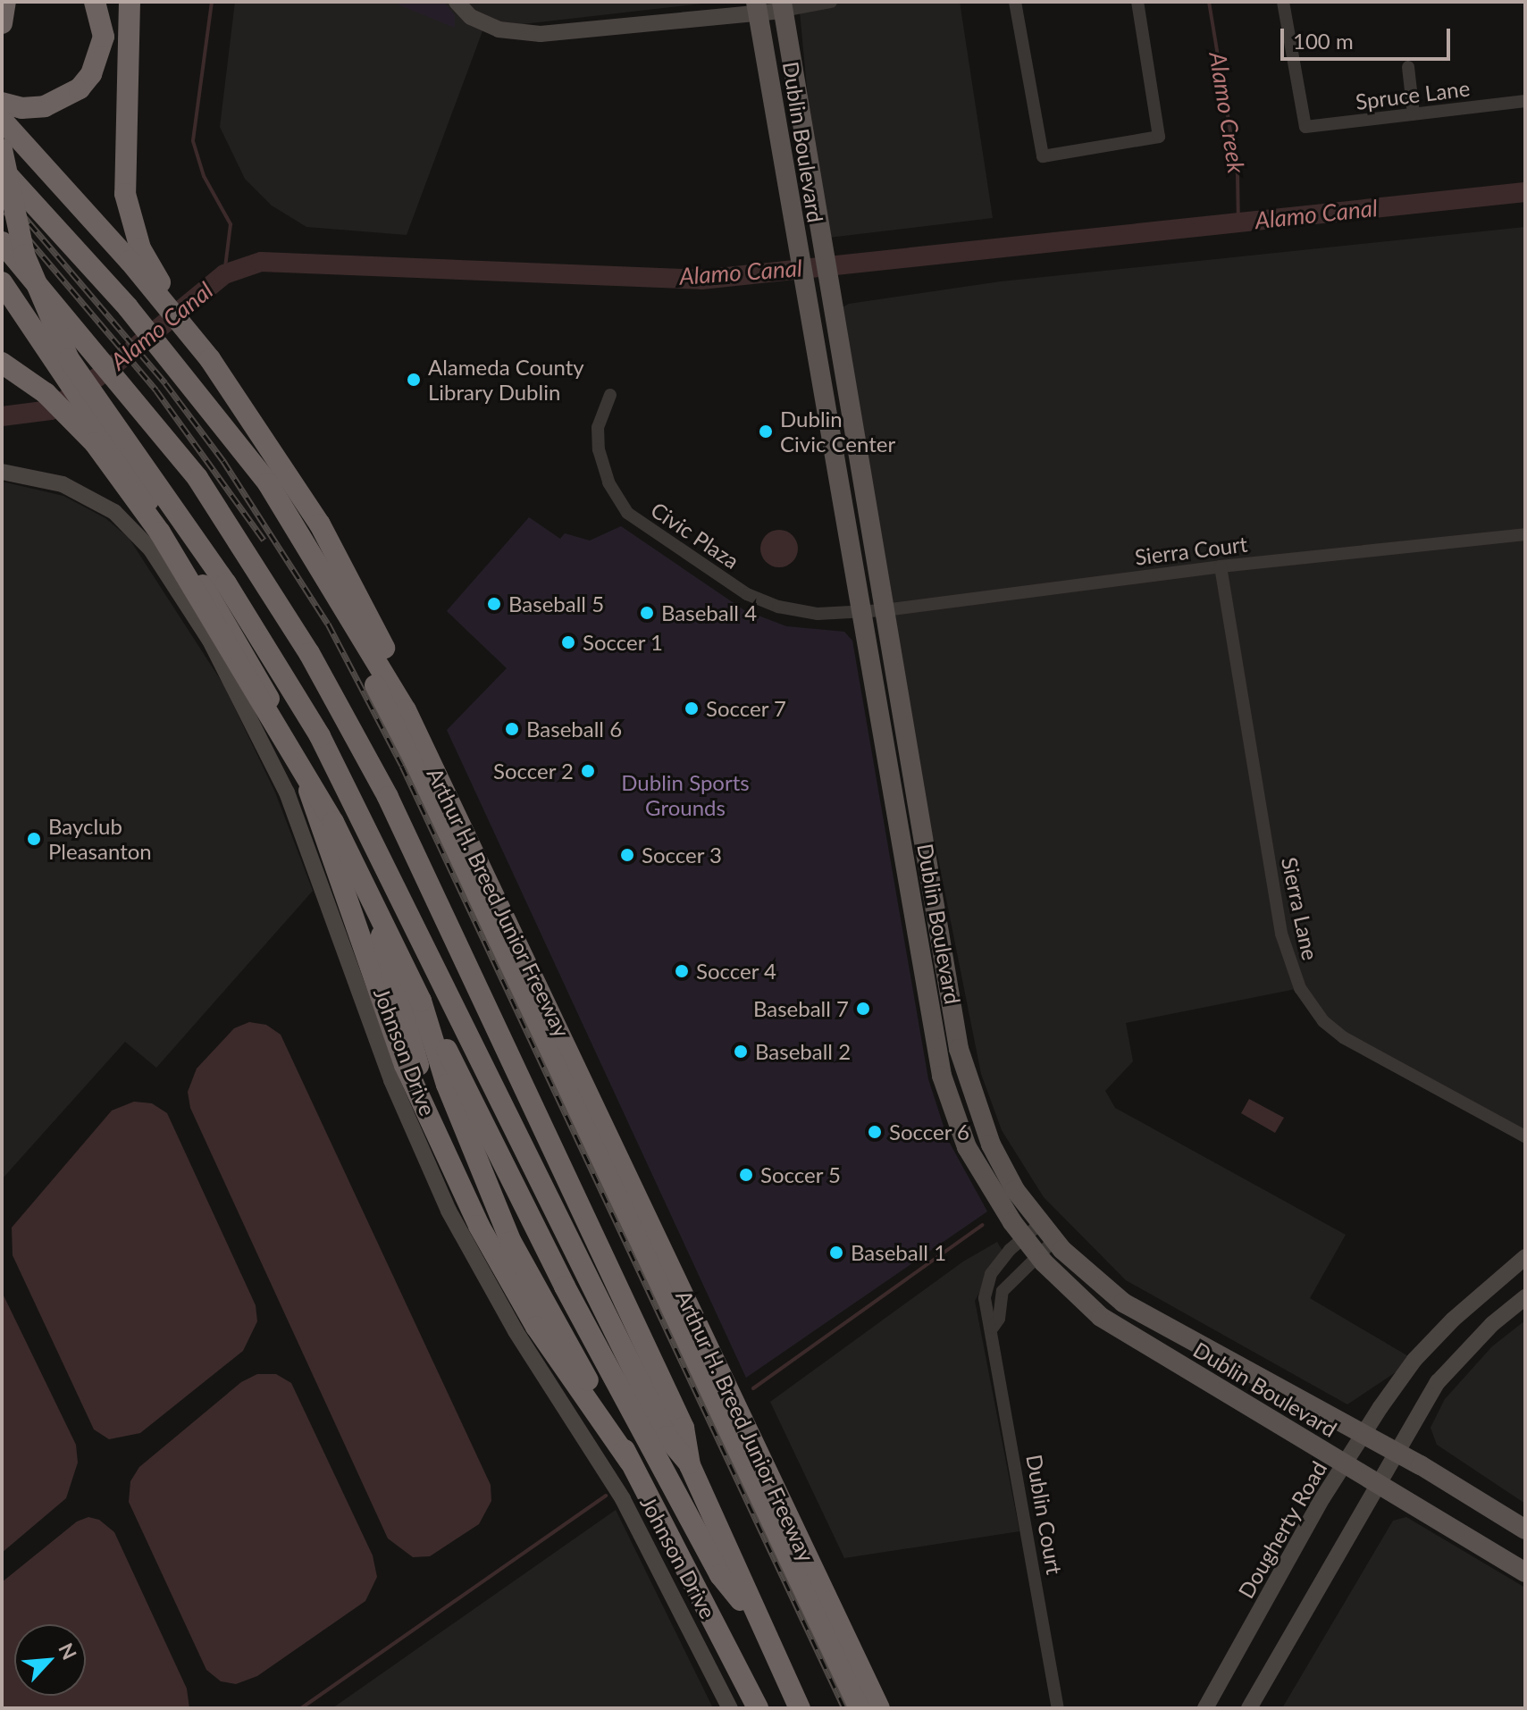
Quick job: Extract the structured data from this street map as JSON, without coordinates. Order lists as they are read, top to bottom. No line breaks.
{"streets":{"highway":["Arthur H. Breed Junior Freeway"],"main road":["Dublin Boulevard"],"street":["Spruce Lane","Civic Plaza","Sierra Court","Sierra Lane","Johnson Drive","Dublin Court","Dougherty Road"]},"crossings":[["Dublin Boulevard","Civic Plaza"],["Dublin Boulevard","Sierra Court"],["Dublin Boulevard","Dublin Court"],["Dublin Boulevard","Dougherty Road"],["Civic Plaza","Sierra Court"],["Sierra Court","Sierra Lane"]],"water":["Alamo Creek","Alamo Canal"],"parks":["Dublin Sports Grounds"],"places":["Alameda County Library Dublin","Dublin Civic Center","Baseball 5","Baseball 4","Soccer 1","Soccer 7","Baseball 6","Soccer 2","Bayclub Pleasanton","Soccer 3","Soccer 4","Baseball 7","Baseball 2","Soccer 6","Soccer 5","Baseball 1"],"scale_bar":"100 m","north":"top right"}
